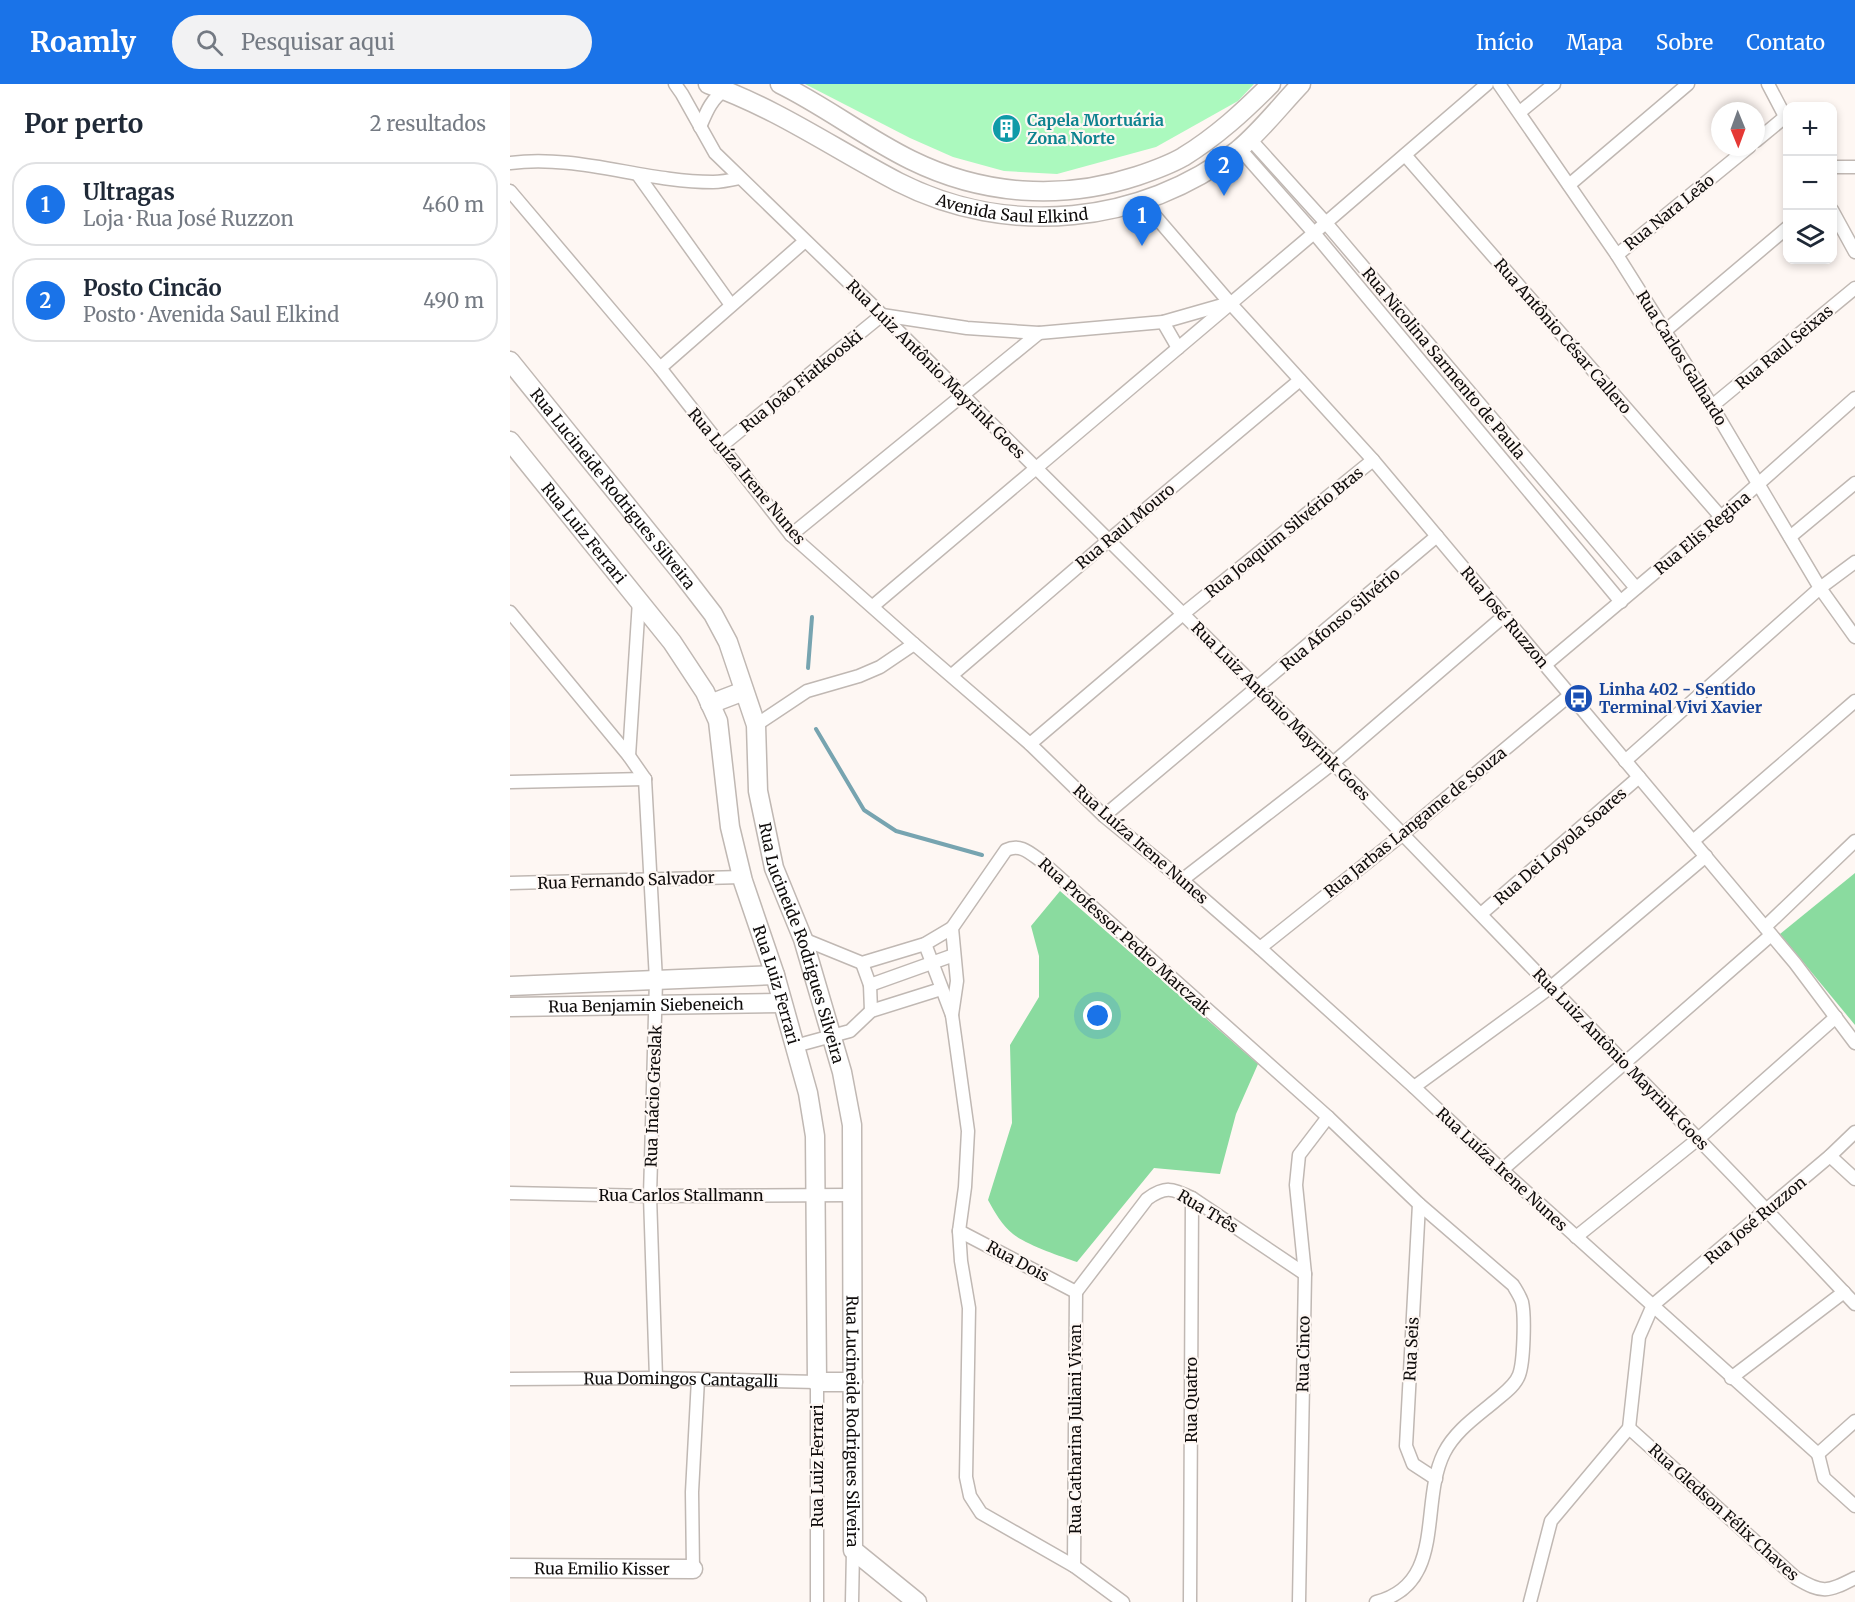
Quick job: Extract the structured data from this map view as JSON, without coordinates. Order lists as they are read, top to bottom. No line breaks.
{"streets":{"street":["Avenida Saul Elkind","Rua Nara Leão","Rua Antônio César Callero","Rua Raul Seixas","Rua Carlos Galhardo","Rua Nicolina Sarmento de Paula","Rua Luiz Antônio Mayrink Goes","Rua João Fiatkooski","Rua Luíza Irene Nunes","Rua Lucineide Rodrigues Silveira","Rua Raul Mouro","Rua Luiz Ferrari","Rua Joaquim Silvério Bras","Rua Elis Regina","Rua José Ruzzon","Rua Afonso Silvério","Rua Jarbas Langame de Souza","Rua Dei Loyola Soares","Rua Fernando Salvador","Rua Professor Pedro Marczak","Rua Benjamin Siebeneich","Rua Inácio Greslak","Rua Carlos Stallmann","Rua Três","Rua Dois","Rua Seis","Rua Cinco","Rua Domingos Cantagalli","Rua Quatro","Rua Catharina Juliani Vivan","Rua Gledson Félix Chaves","Rua Emilio Kisser"]},"crossings":[["Avenida Saul Elkind","Rua Nicolina Sarmento de Paula"],["Avenida Saul Elkind","Rua José Ruzzon"],["Rua Nara Leão","Rua Carlos Galhardo"],["Rua Antônio César Callero","Rua Elis Regina"],["Rua Raul Seixas","Rua Carlos Galhardo"],["Rua Carlos Galhardo","Rua Elis Regina"],["Rua Nicolina Sarmento de Paula","Rua Elis Regina"],["Rua Luiz Antônio Mayrink Goes","Rua João Fiatkooski"],["Rua Luiz Antônio Mayrink Goes","Rua Raul Mouro"],["Rua Luiz Antônio Mayrink Goes","Rua Joaquim Silvério Bras"],["Rua Luiz Antônio Mayrink Goes","Rua José Ruzzon"],["Rua Luiz Antônio Mayrink Goes","Rua Afonso Silvério"],["Rua Luiz Antônio Mayrink Goes","Rua Jarbas Langame de Souza"],["Rua Luiz Antônio Mayrink Goes","Rua Dei Loyola Soares"],["Rua João Fiatkooski","Rua Luíza Irene Nunes"],["Rua Luíza Irene Nunes","Rua Raul Mouro"],["Rua Luíza Irene Nunes","Rua Joaquim Silvério Bras"],["Rua Luíza Irene Nunes","Rua José Ruzzon"],["Rua Luíza Irene Nunes","Rua Afonso Silvério"],["Rua Luíza Irene Nunes","Rua Jarbas Langame de Souza"],["Rua Lucineide Rodrigues Silveira","Rua Carlos Stallmann"],["Rua Lucineide Rodrigues Silveira","Rua Domingos Cantagalli"],["Rua Raul Mouro","Rua José Ruzzon"],["Rua Luiz Ferrari","Rua Fernando Salvador"],["Rua Luiz Ferrari","Rua Benjamin Siebeneich"],["Rua Luiz Ferrari","Rua Carlos Stallmann"],["Rua Luiz Ferrari","Rua Domingos Cantagalli"],["Rua Joaquim Silvério Bras","Rua José Ruzzon"],["Rua Elis Regina","Rua José Ruzzon"],["Rua José Ruzzon","Rua Afonso Silvério"],["Rua José Ruzzon","Rua Jarbas Langame de Souza"],["Rua José Ruzzon","Rua Dei Loyola Soares"],["Rua Fernando Salvador","Rua Inácio Greslak"],["Rua Professor Pedro Marczak","Rua Seis"],["Rua Professor Pedro Marczak","Rua Cinco"],["Rua Benjamin Siebeneich","Rua Inácio Greslak"],["Rua Inácio Greslak","Rua Carlos Stallmann"],["Rua Inácio Greslak","Rua Domingos Cantagalli"],["Rua Três","Rua Dois"],["Rua Três","Rua Cinco"],["Rua Três","Rua Quatro"],["Rua Três","Rua Catharina Juliani Vivan"],["Rua Dois","Rua Catharina Juliani Vivan"]],"places":{"building":["Capela Mortuária Zona Norte"],"bus stop":["Linha 402 - Sentido Terminal Vivi Xavier"]},"north":"bottom","page":{"header":"Roamly","search":"Pesquisar aqui","nav":["Início","Mapa","Sobre","Contato"],"heading":["Por perto","2 resultados"],"map_buttons":["+","−"],"pins":["2","1"],"list":[{"mark":"1","name":"Ultragas","note":"Loja · Rua José Ruzzon","value":"460 m"},{"mark":"2","name":"Posto Cincão","note":"Posto · Avenida Saul Elkind","value":"490 m"}]}}
